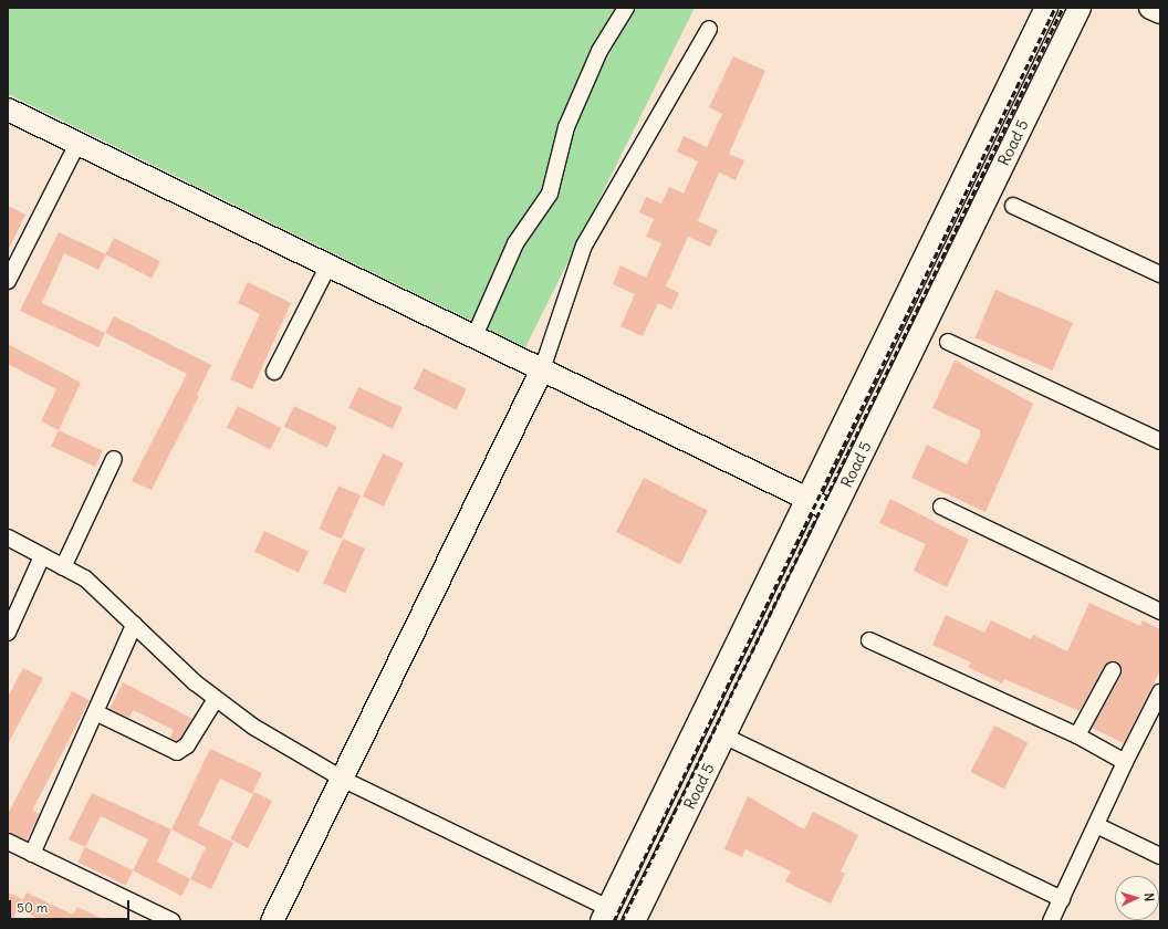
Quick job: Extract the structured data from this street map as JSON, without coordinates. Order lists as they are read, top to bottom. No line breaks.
{"streets":{"street":["Road 5"]},"scale_bar":"50 m","north":"right"}
